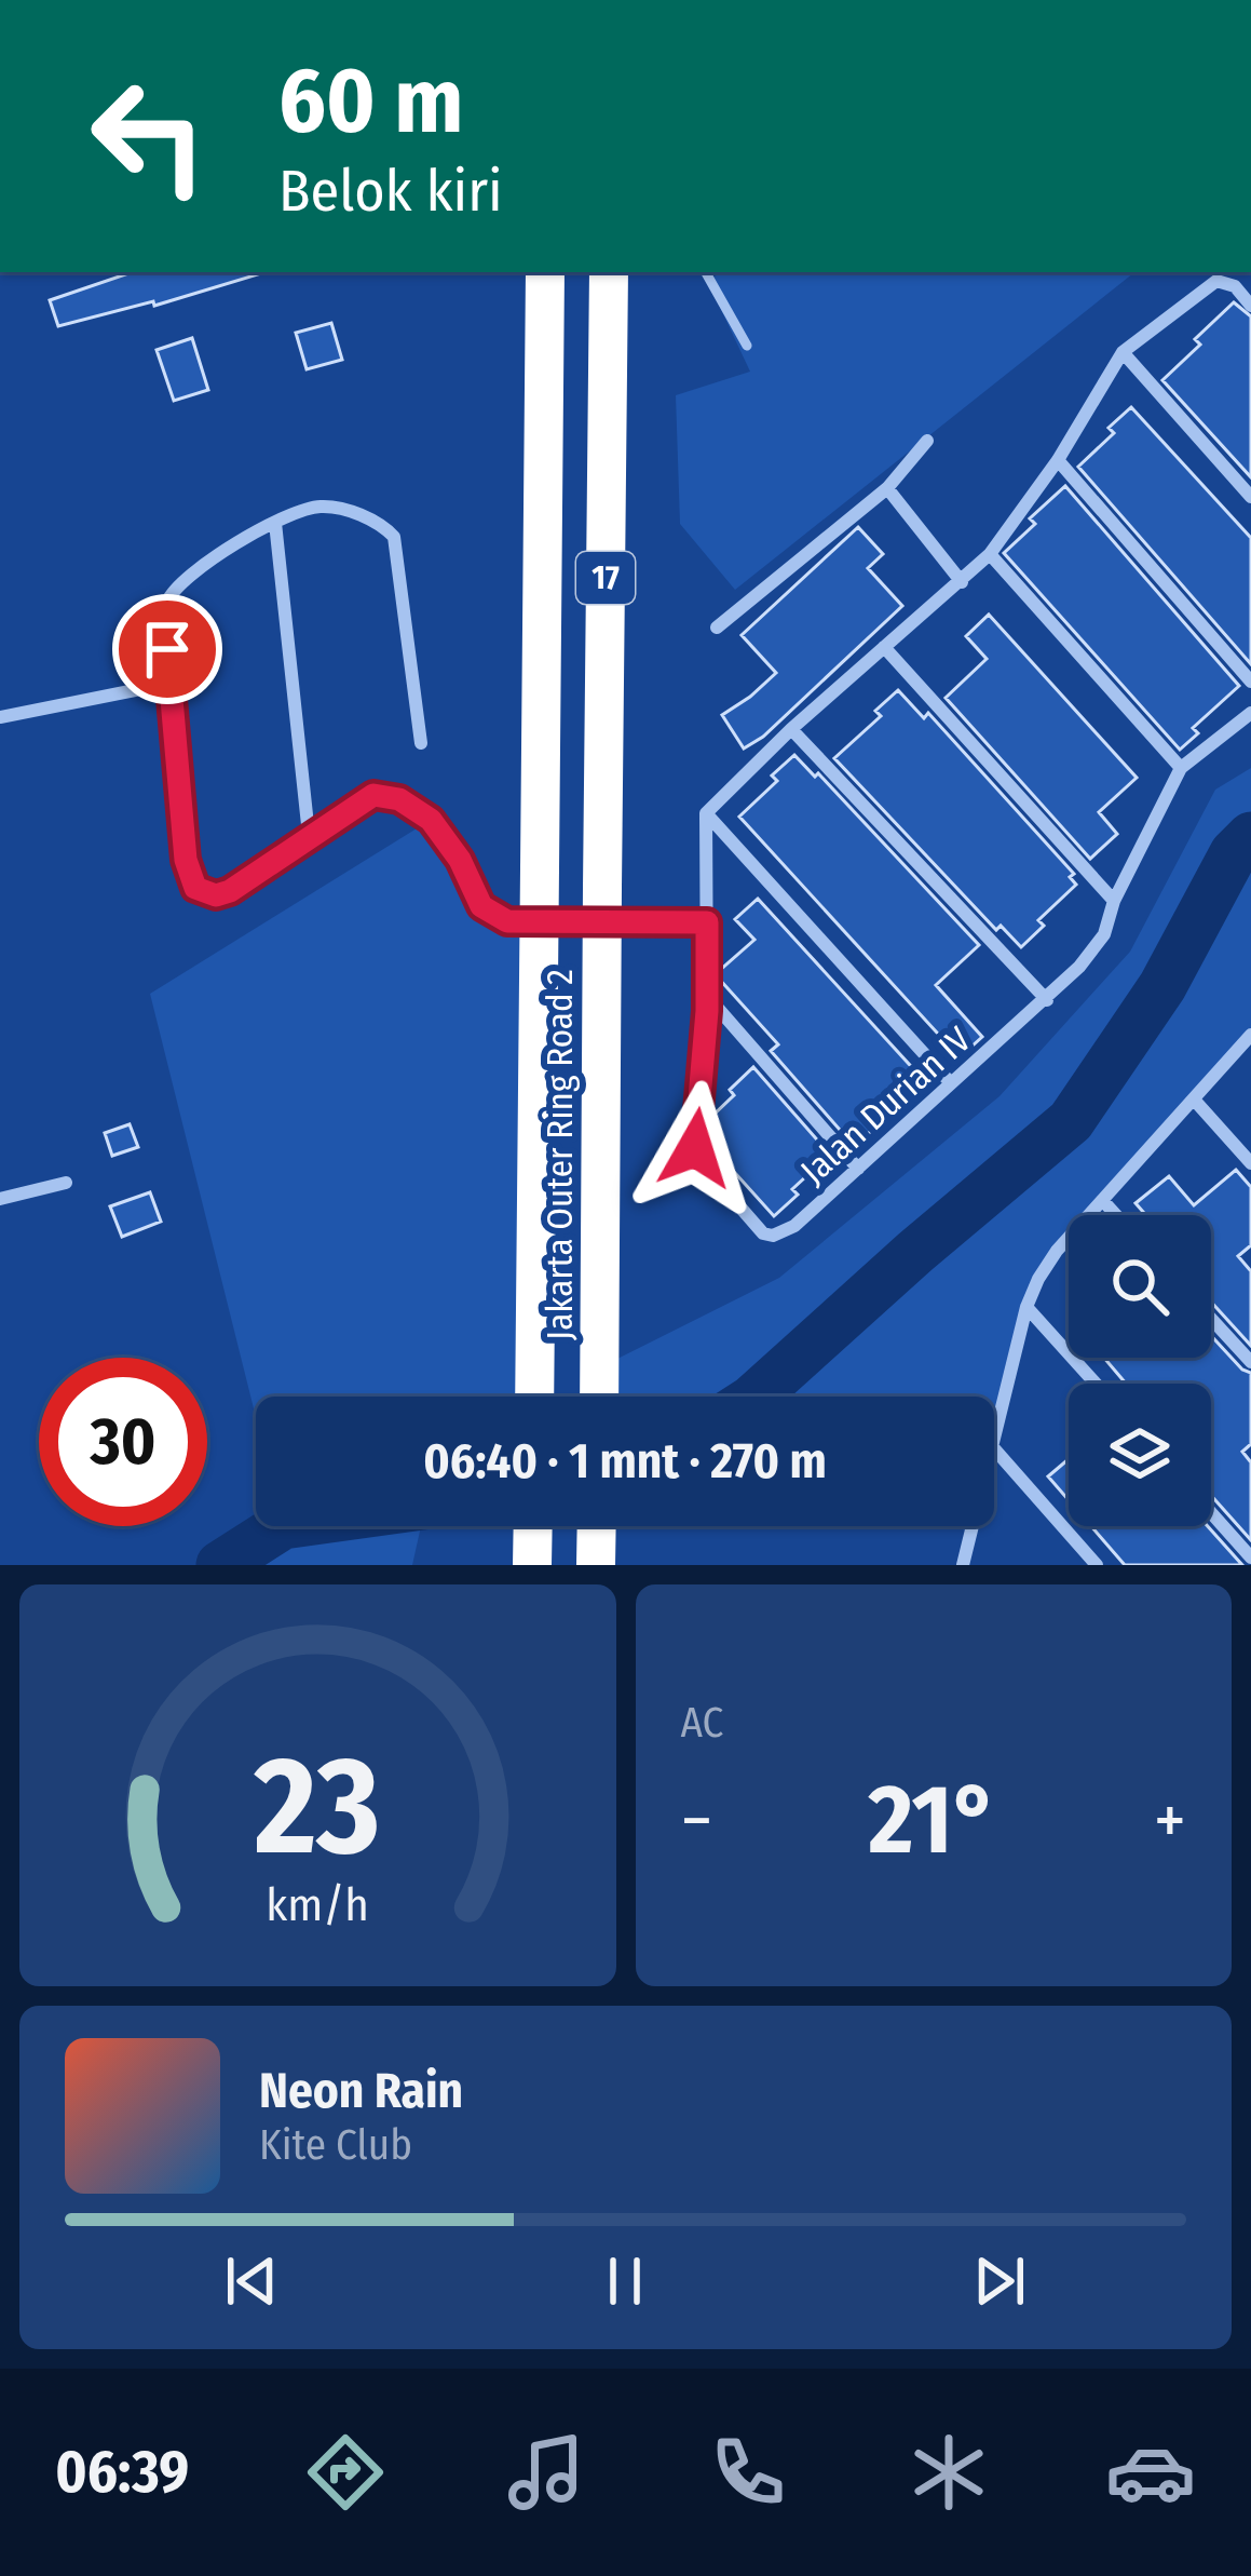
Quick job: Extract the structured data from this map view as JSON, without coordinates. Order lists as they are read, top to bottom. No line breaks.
{"streets":{"highway":["17","Jakarta Outer Ring Road 2"],"street":["Jalan Durian IV"]},"page":{"turn":["60 m","Belok kiri"],"limit":"30","trip":"06:40 · 1 mnt · 270 m","tile":"AC","heat":["−","21°","+"],"song":["Neon Rain","Kite Club"],"tabs":"06:39","gauge":["23","km/h"]}}
